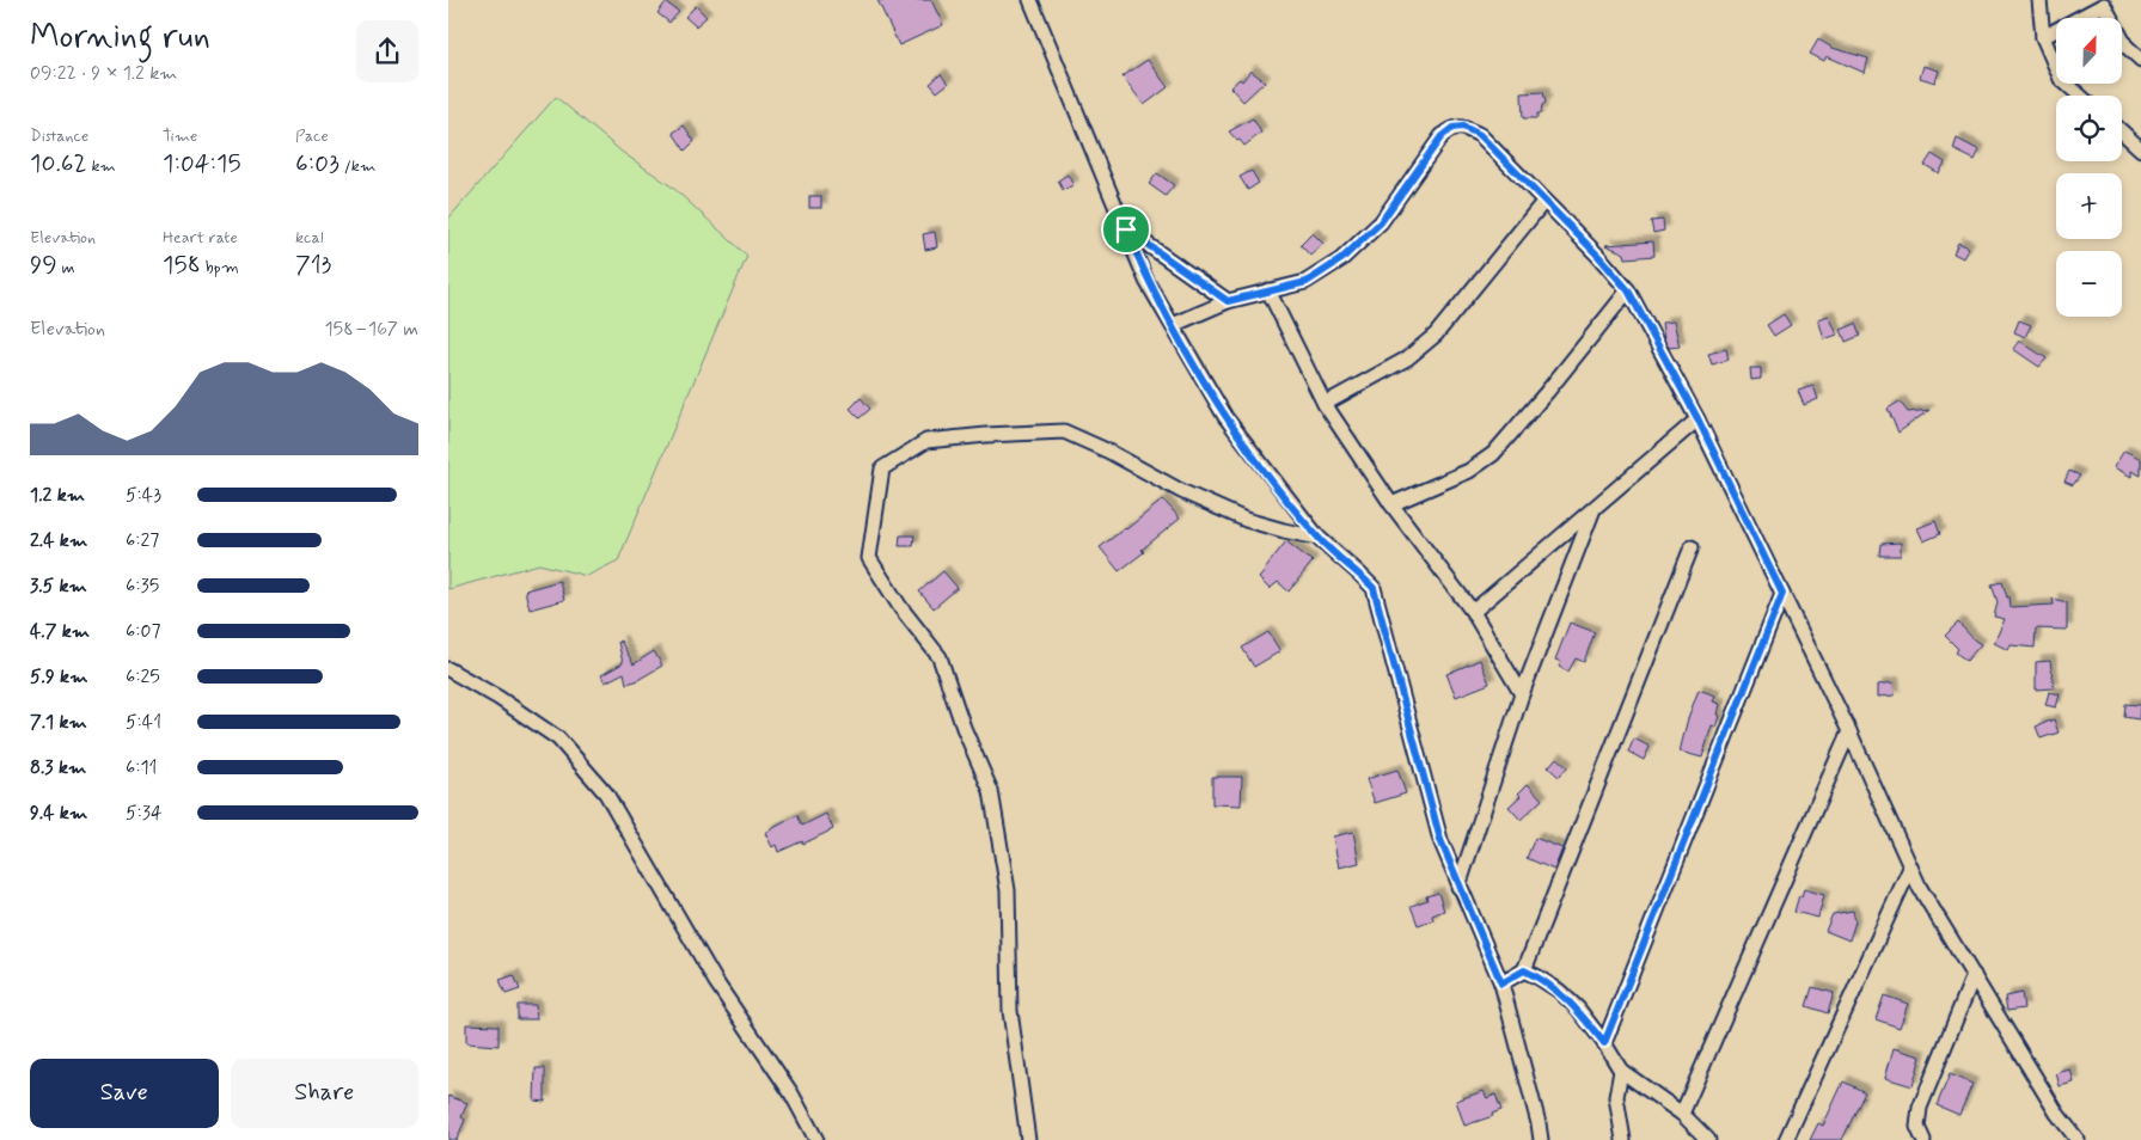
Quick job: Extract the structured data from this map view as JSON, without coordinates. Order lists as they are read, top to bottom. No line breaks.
{"north":"top","page":{"heading":["Morning run","09:22 · 9 × 1.2 km"],"map_buttons":["+","−"],"stats":[["Distance","10.62 km"],["Time","1:04:15"],["Pace","6:03 /km"],["Elevation","99 m"],["Heart rate","158 bpm"],["kcal","713"]],"chart":["Elevation","158–167 m"],"list":[{"name":"1.2 km","note":"5:43"},{"name":"2.4 km","note":"6:27"},{"name":"3.5 km","note":"6:35"},{"name":"4.7 km","note":"6:07"},{"name":"5.9 km","note":"6:25"},{"name":"7.1 km","note":"5:41"},{"name":"8.3 km","note":"6:11"},{"name":"9.4 km","note":"5:34"}],"buttons":["Save","Share"]}}
